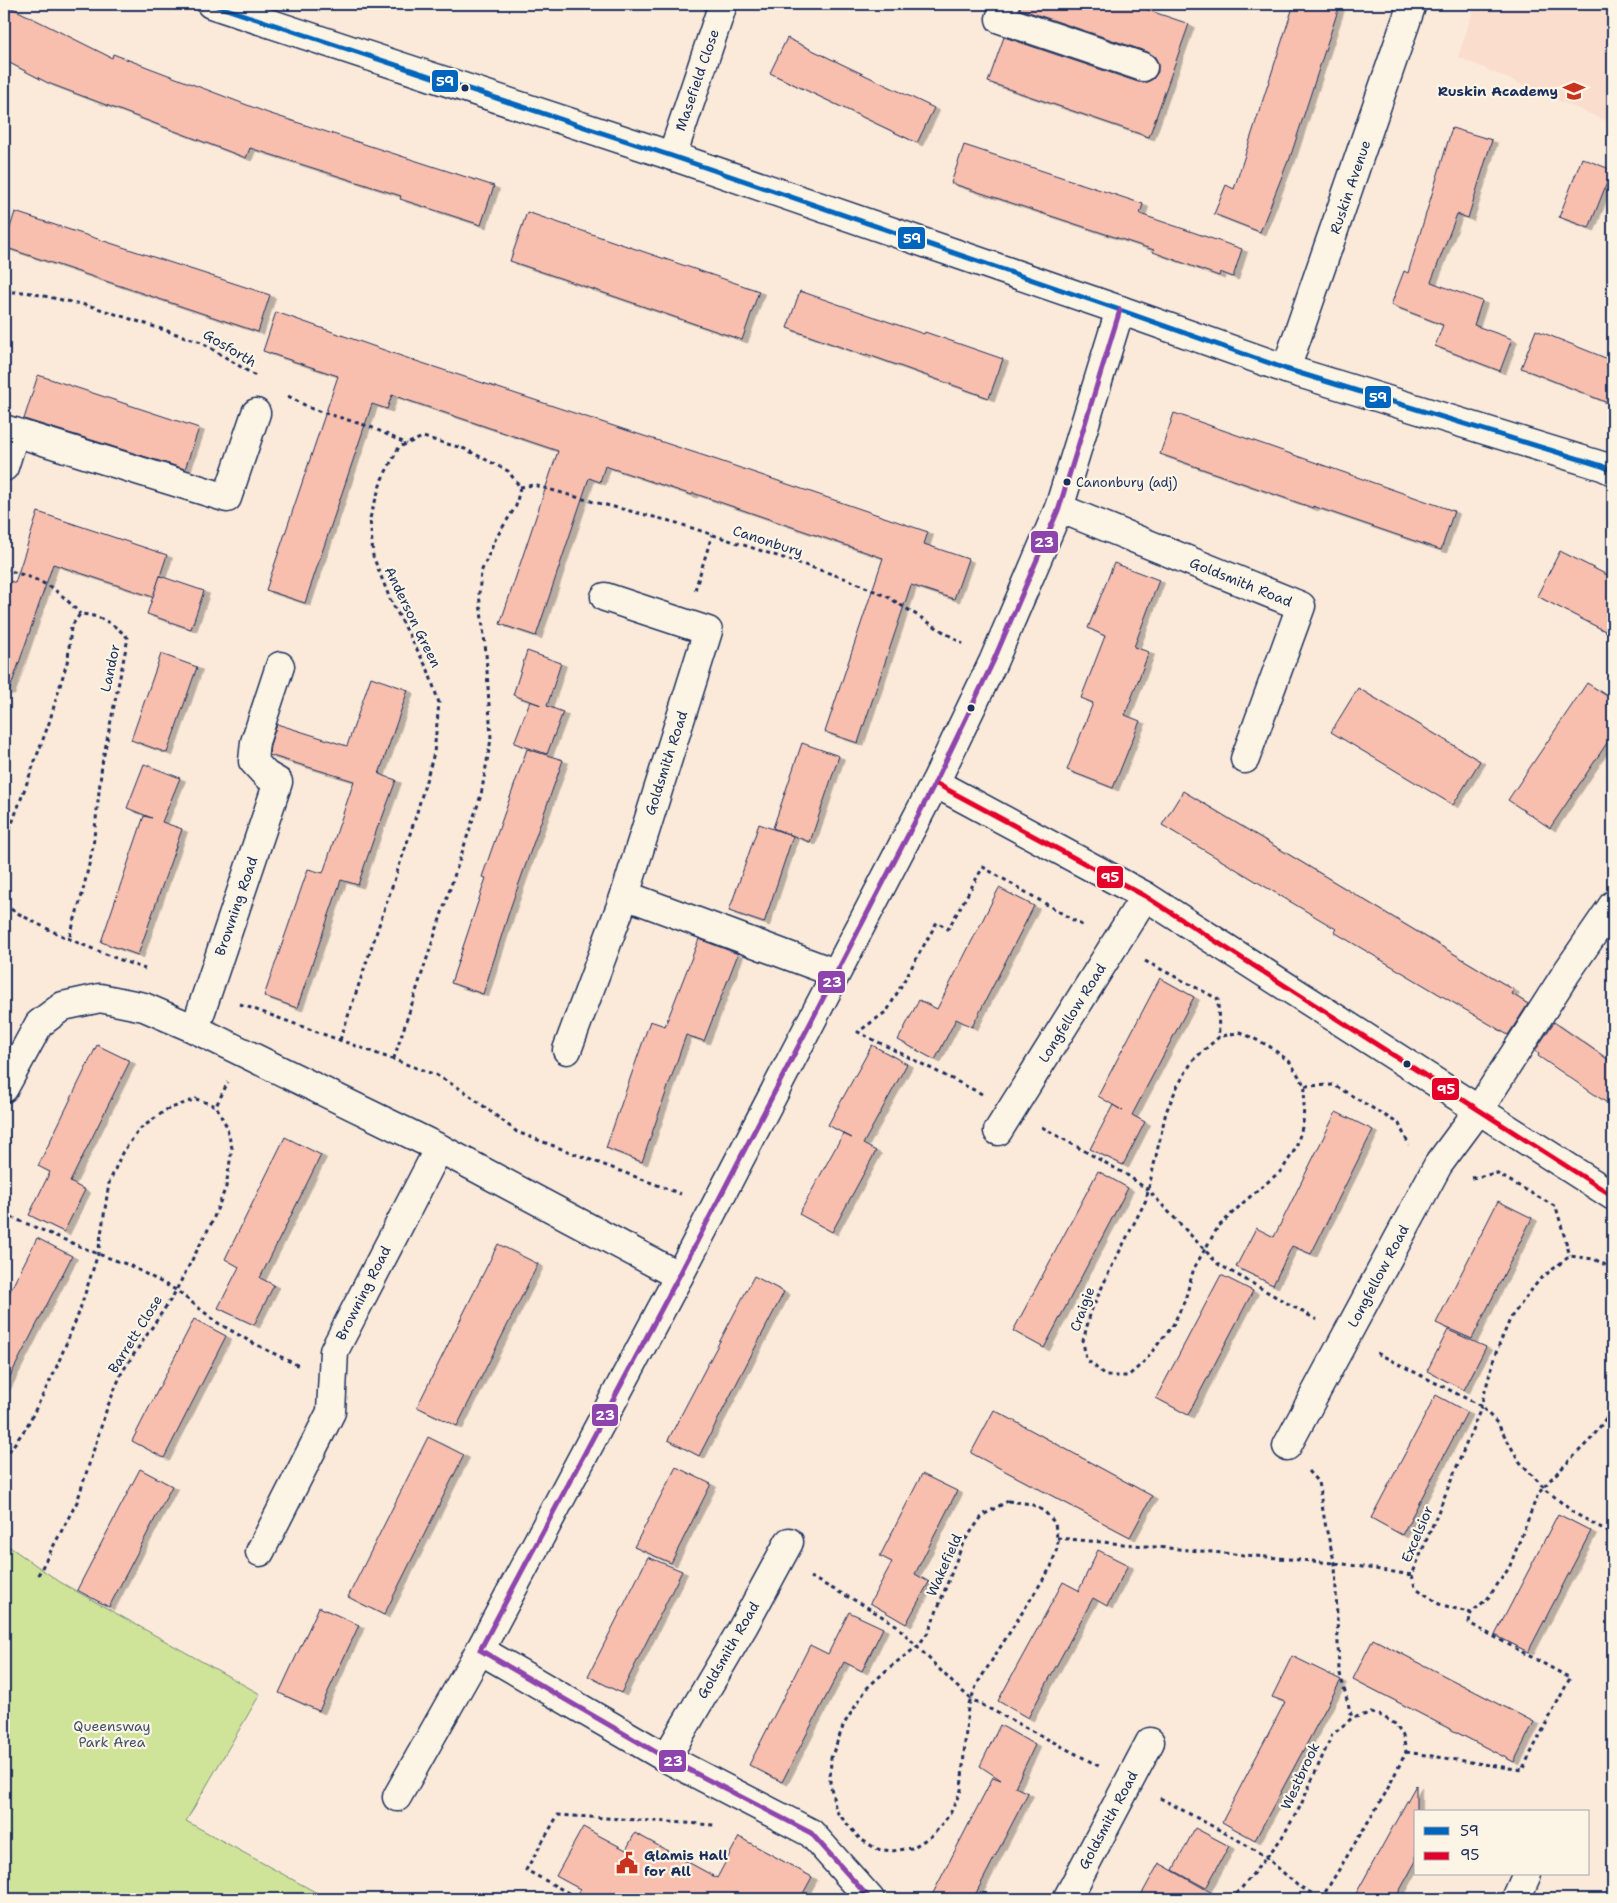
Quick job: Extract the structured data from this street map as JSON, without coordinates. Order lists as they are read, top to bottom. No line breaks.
{"streets":{"street":["Masefield Close","Ruskin Avenue","Goldsmith Road","Browning Road","Longfellow Road"],"path":["Gosforth","Canonbury","Anderson Green","Landor","Craigie","Barrett Close","Excelsior","Wakefield","Westbrook"]},"parks":["Queensway Park Area"],"places":{"school or university":["Ruskin Academy"],"other":["Canonbury (adj)"],"public building":["Glamis Hall for All"]},"lines":["transit line 59","transit line 23","transit line 95"],"legend":["59","95"]}
